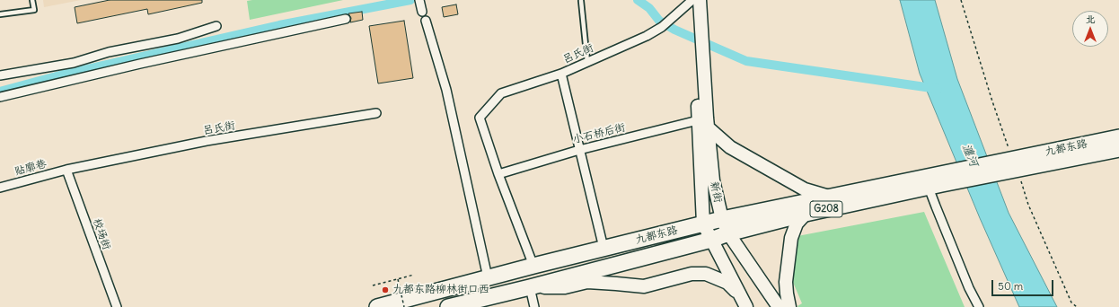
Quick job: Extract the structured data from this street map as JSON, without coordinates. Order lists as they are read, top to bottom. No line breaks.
{"streets":{"highway":["九都东路","G208"],"main road":["新街"],"street":["吕氏街","小石桥后街","贴廓巷","校场街"]},"crossings":[["吕氏街","小石桥后街"],["吕氏街","贴廓巷"],["吕氏街","校场街"],["小石桥后街","新街"],["九都东路","新街"],["九都东路","G208"],["贴廓巷","校场街"]],"water":["瀍河"],"places":["九都东路柳林街口西"],"scale_bar":"50 m","north":"top"}
